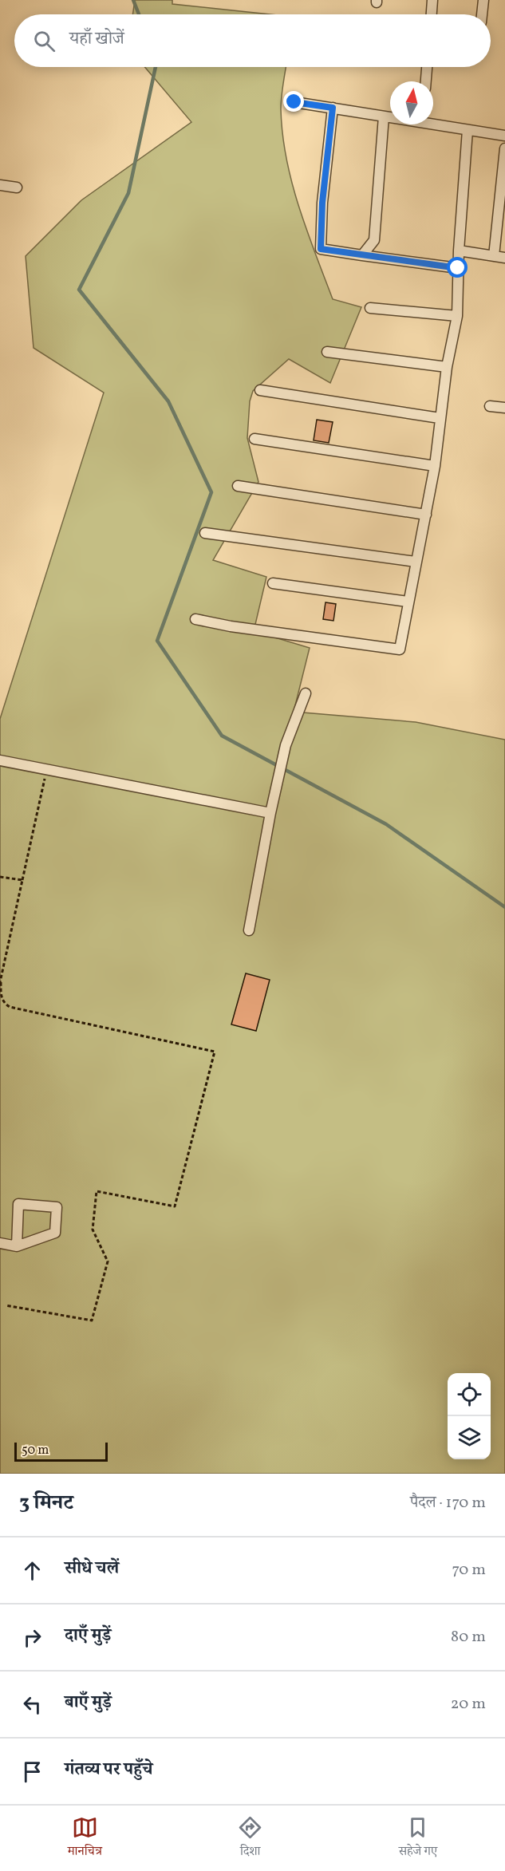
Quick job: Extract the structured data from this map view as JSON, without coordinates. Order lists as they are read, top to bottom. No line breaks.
{"scale_bar":"50 m","north":"top","page":{"search":"यहाँ खोजें","scale":"50 m","heading":["3 मिनट","पैदल · 170 m"],"list":[["सीधे चलें","70 m"],["दाएँ मुड़ें","80 m"],["बाएँ मुड़ें","20 m"],"गंतव्य पर पहुँचे"],"nav":["मानचित्र","दिशा","सहेजे गए"]}}
